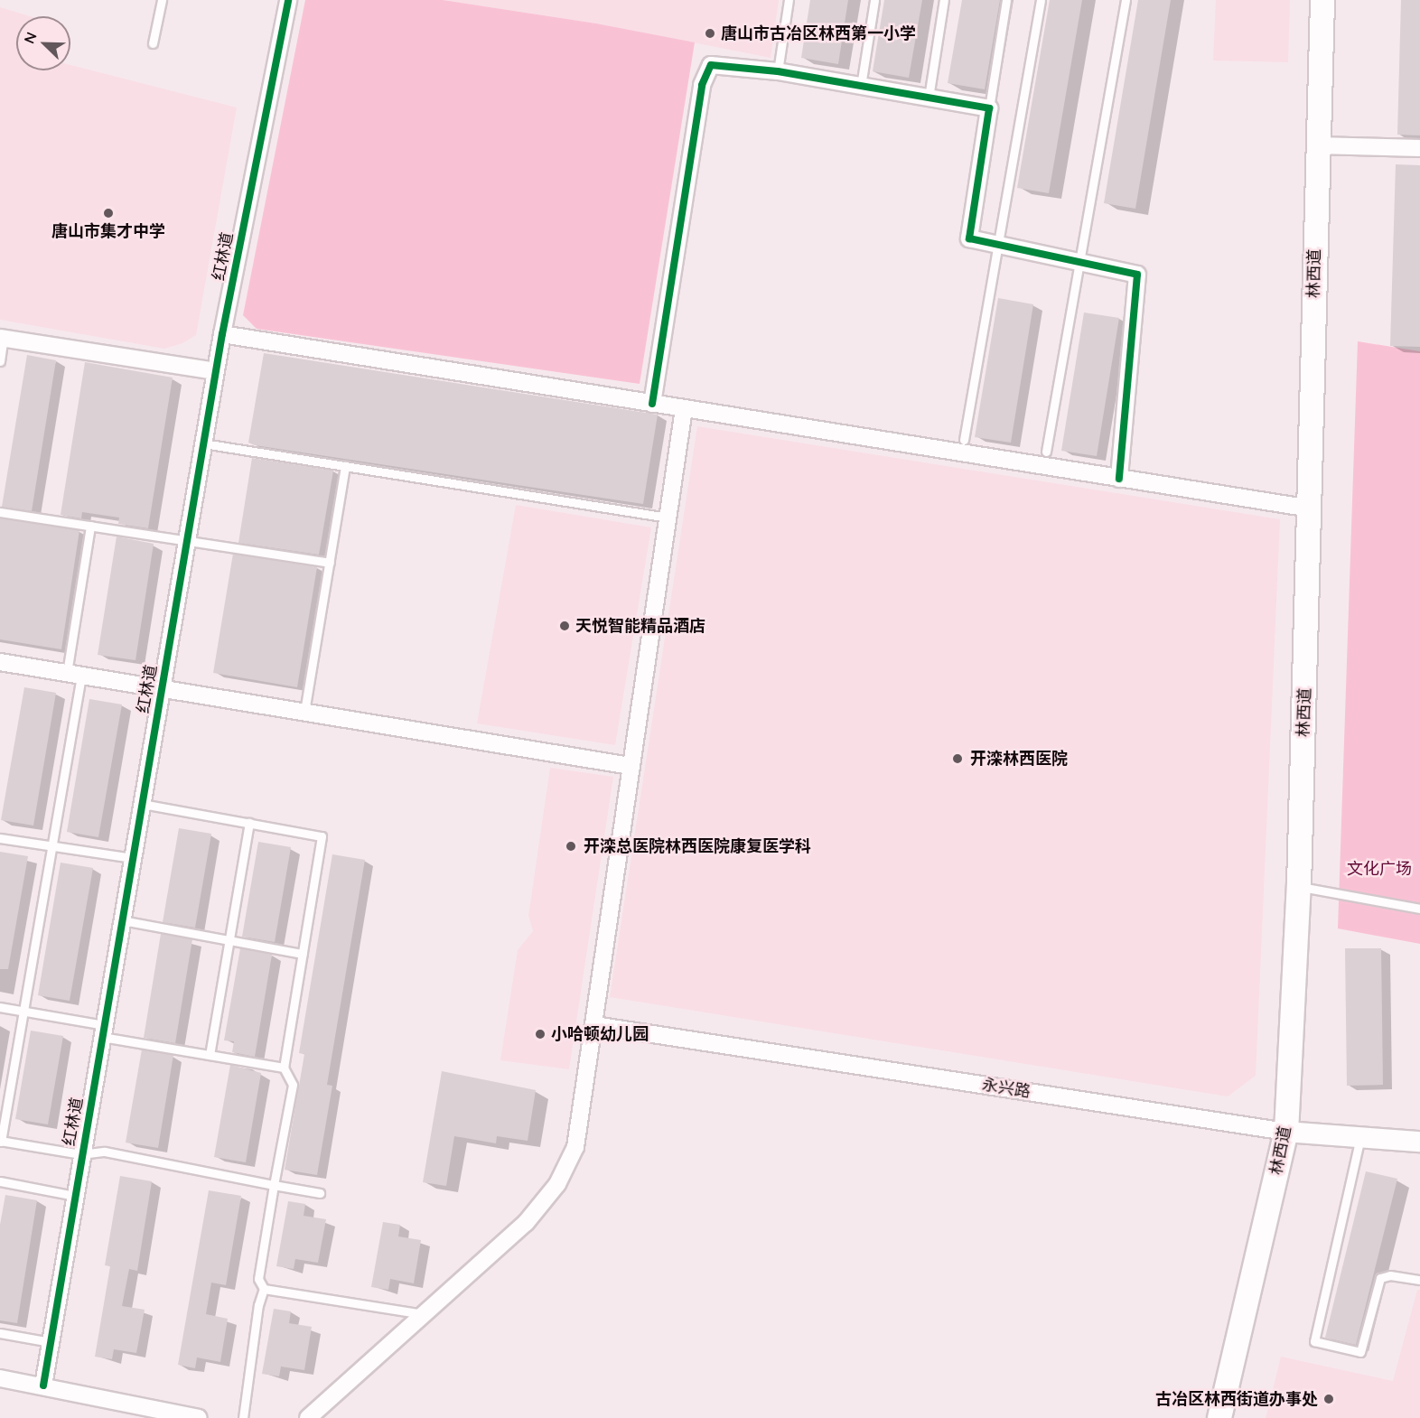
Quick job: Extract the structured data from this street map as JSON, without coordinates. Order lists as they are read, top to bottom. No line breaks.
{"streets":{"main road":["林西道"],"street":["红林道","永兴路"]},"crossings":[["林西道","永兴路"]],"parks":["文化广场"],"places":["唐山市古冶区林西第一小学","唐山市集才中学","天悦智能精品酒店","开滦林西医院","开滦总医院林西医院康复医学科","小哈顿幼儿园","古冶区林西街道办事处"],"north":"top left"}
